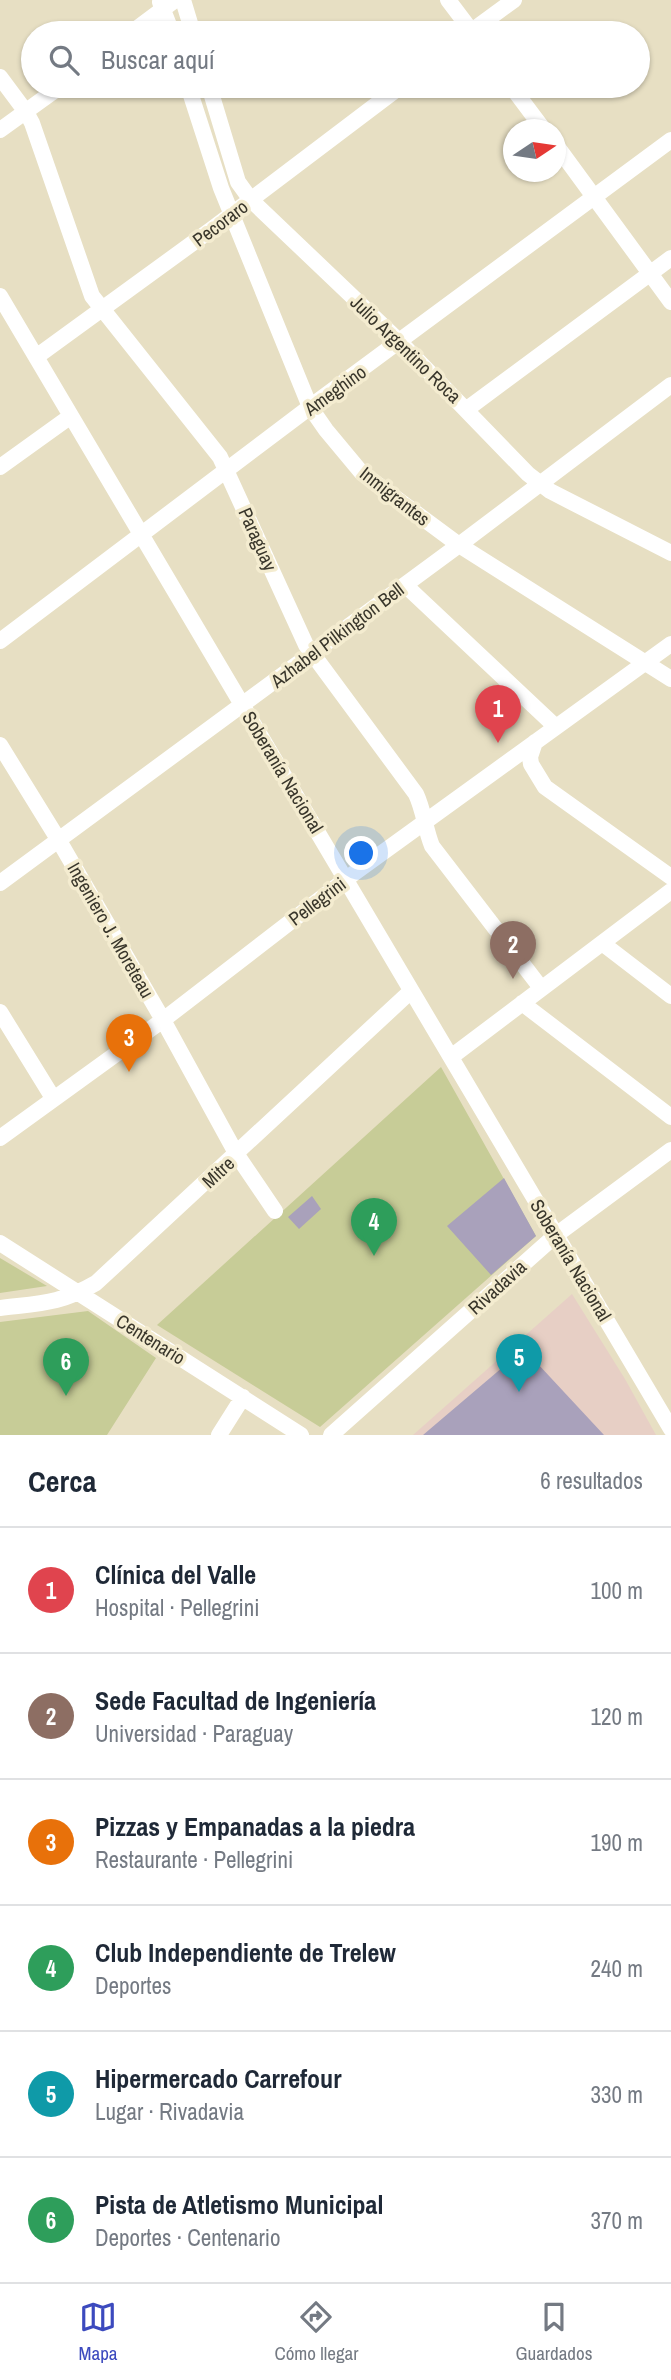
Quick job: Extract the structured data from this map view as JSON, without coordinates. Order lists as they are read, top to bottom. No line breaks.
{"streets":{"street":["Pecoraro","Julio Argentino Roca","Ameghino","Inmigrantes","Paraguay","Azhabel Pilkington Bell","Soberanía Nacional","Pellegrini","Ingeniero J. Moreteau","Mitre","Rivadavia","Centenario"]},"crossings":[["Pecoraro","Julio Argentino Roca"],["Pecoraro","Inmigrantes"],["Pecoraro","Paraguay"],["Pecoraro","Soberanía Nacional"],["Julio Argentino Roca","Ameghino"],["Julio Argentino Roca","Azhabel Pilkington Bell"],["Ameghino","Inmigrantes"],["Ameghino","Paraguay"],["Ameghino","Soberanía Nacional"],["Inmigrantes","Azhabel Pilkington Bell"],["Inmigrantes","Pellegrini"],["Paraguay","Azhabel Pilkington Bell"],["Paraguay","Pellegrini"],["Azhabel Pilkington Bell","Soberanía Nacional"],["Azhabel Pilkington Bell","Ingeniero J. Moreteau"],["Soberanía Nacional","Pellegrini"],["Soberanía Nacional","Mitre"],["Soberanía Nacional","Rivadavia"],["Pellegrini","Ingeniero J. Moreteau"],["Ingeniero J. Moreteau","Mitre"],["Mitre","Centenario"]],"north":"right","page":{"search":"Buscar aquí","pins":["1","2","3","4","5","6"],"heading":["Cerca","6 resultados"],"list":[{"mark":"1","name":"Clínica del Valle","note":"Hospital · Pellegrini","value":"100 m"},{"mark":"2","name":"Sede Facultad de Ingeniería","note":"Universidad · Paraguay","value":"120 m"},{"mark":"3","name":"Pizzas y Empanadas a la piedra","note":"Restaurante · Pellegrini","value":"190 m"},{"mark":"4","name":"Club Independiente de Trelew","note":"Deportes","value":"240 m"},{"mark":"5","name":"Hipermercado Carrefour","note":"Lugar · Rivadavia","value":"330 m"},{"mark":"6","name":"Pista de Atletismo Municipal","note":"Deportes · Centenario","value":"370 m"}],"nav":["Mapa","Cómo llegar","Guardados"]}}
